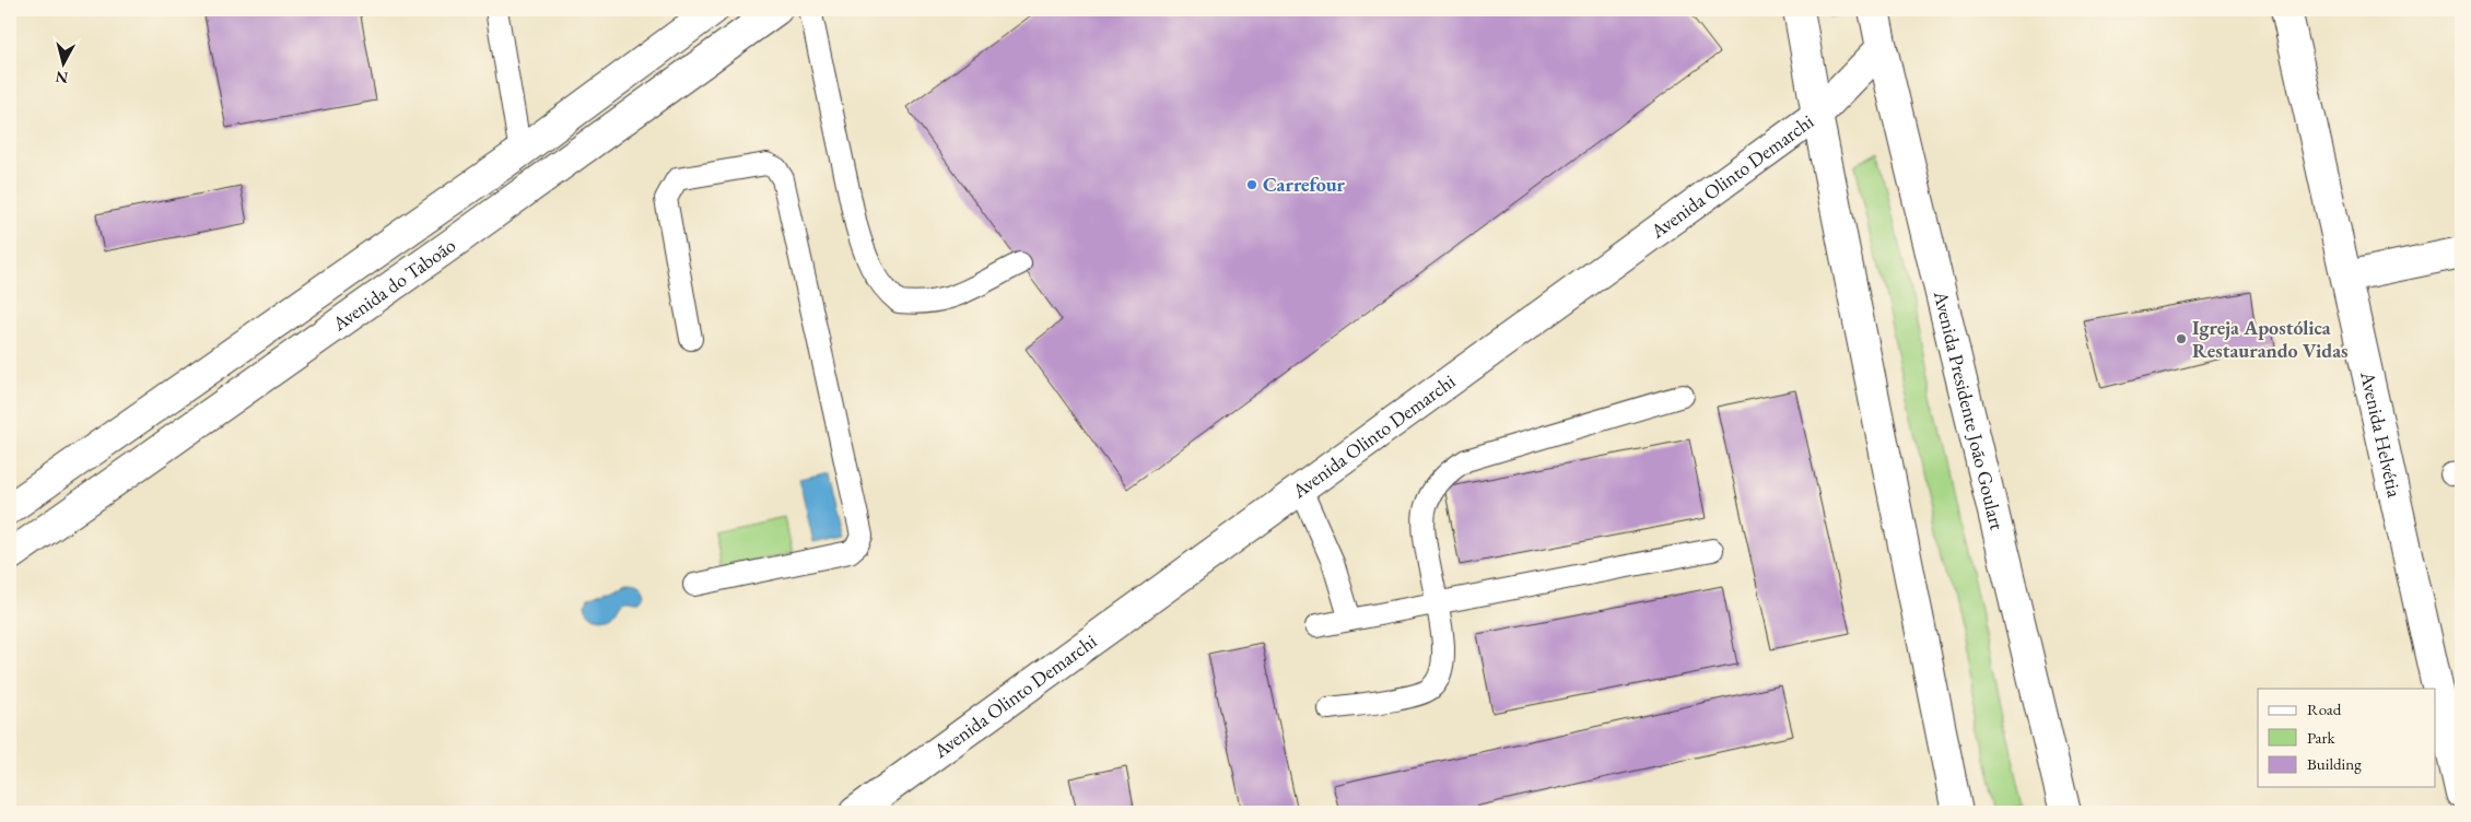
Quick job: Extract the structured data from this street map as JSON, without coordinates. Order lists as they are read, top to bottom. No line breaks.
{"streets":{"street":["Avenida Olinto Demarchi","Avenida do Taboão","Avenida Presidente João Goulart","Avenida Helvétia"]},"crossings":[["Avenida Olinto Demarchi","Avenida Presidente João Goulart"]],"places":["Carrefour","Igreja Apostólica Restaurando Vidas"],"legend":["Road","Park","Building"],"north":"bottom"}
